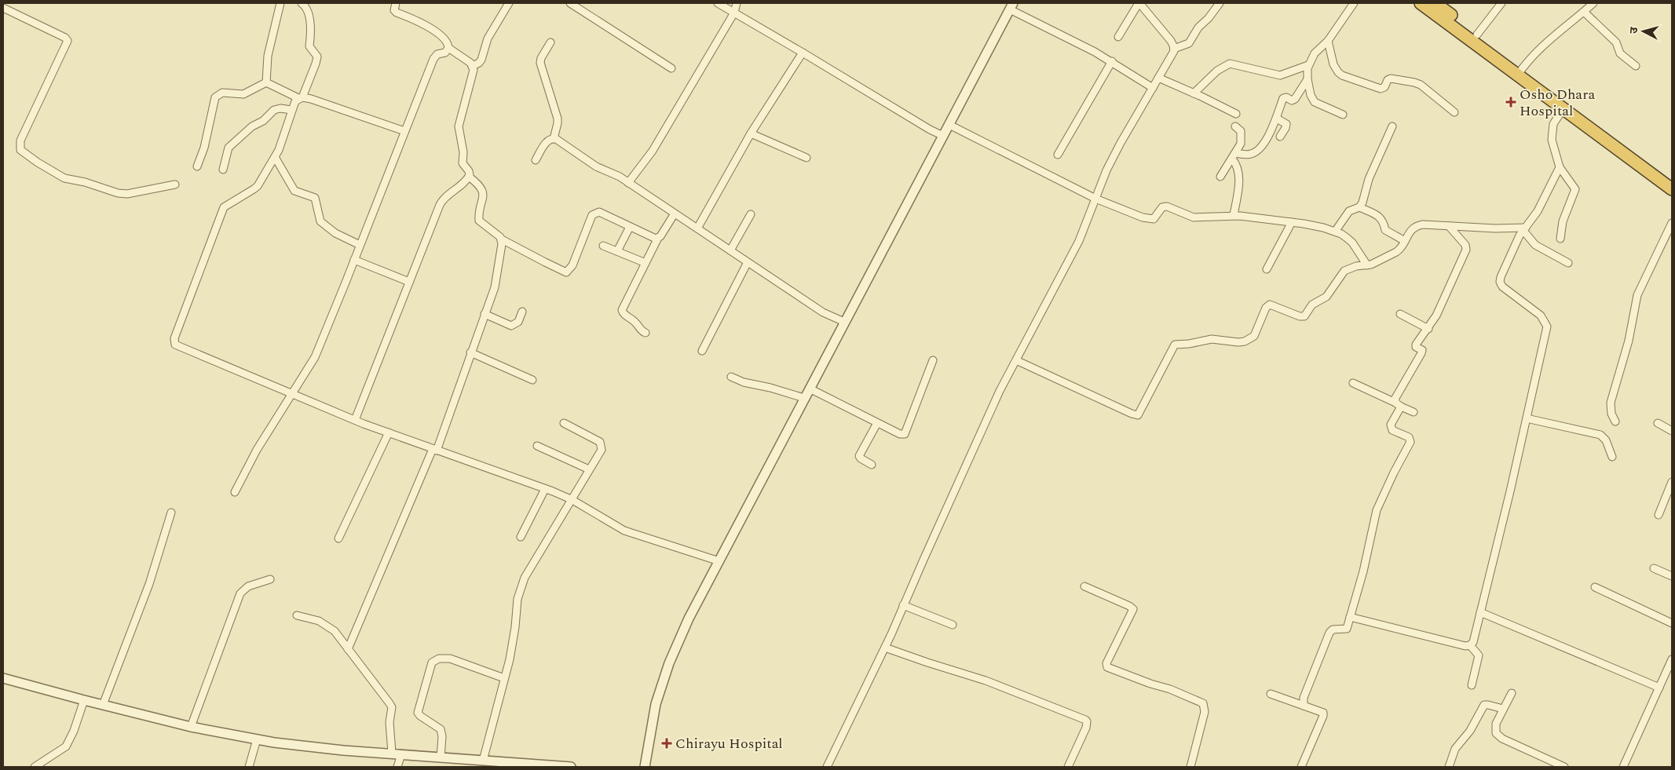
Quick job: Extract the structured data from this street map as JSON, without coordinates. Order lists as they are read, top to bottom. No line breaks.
{"places":{"health":["Osho Dhara Hospital","Chirayu Hospital"]},"north":"left"}
